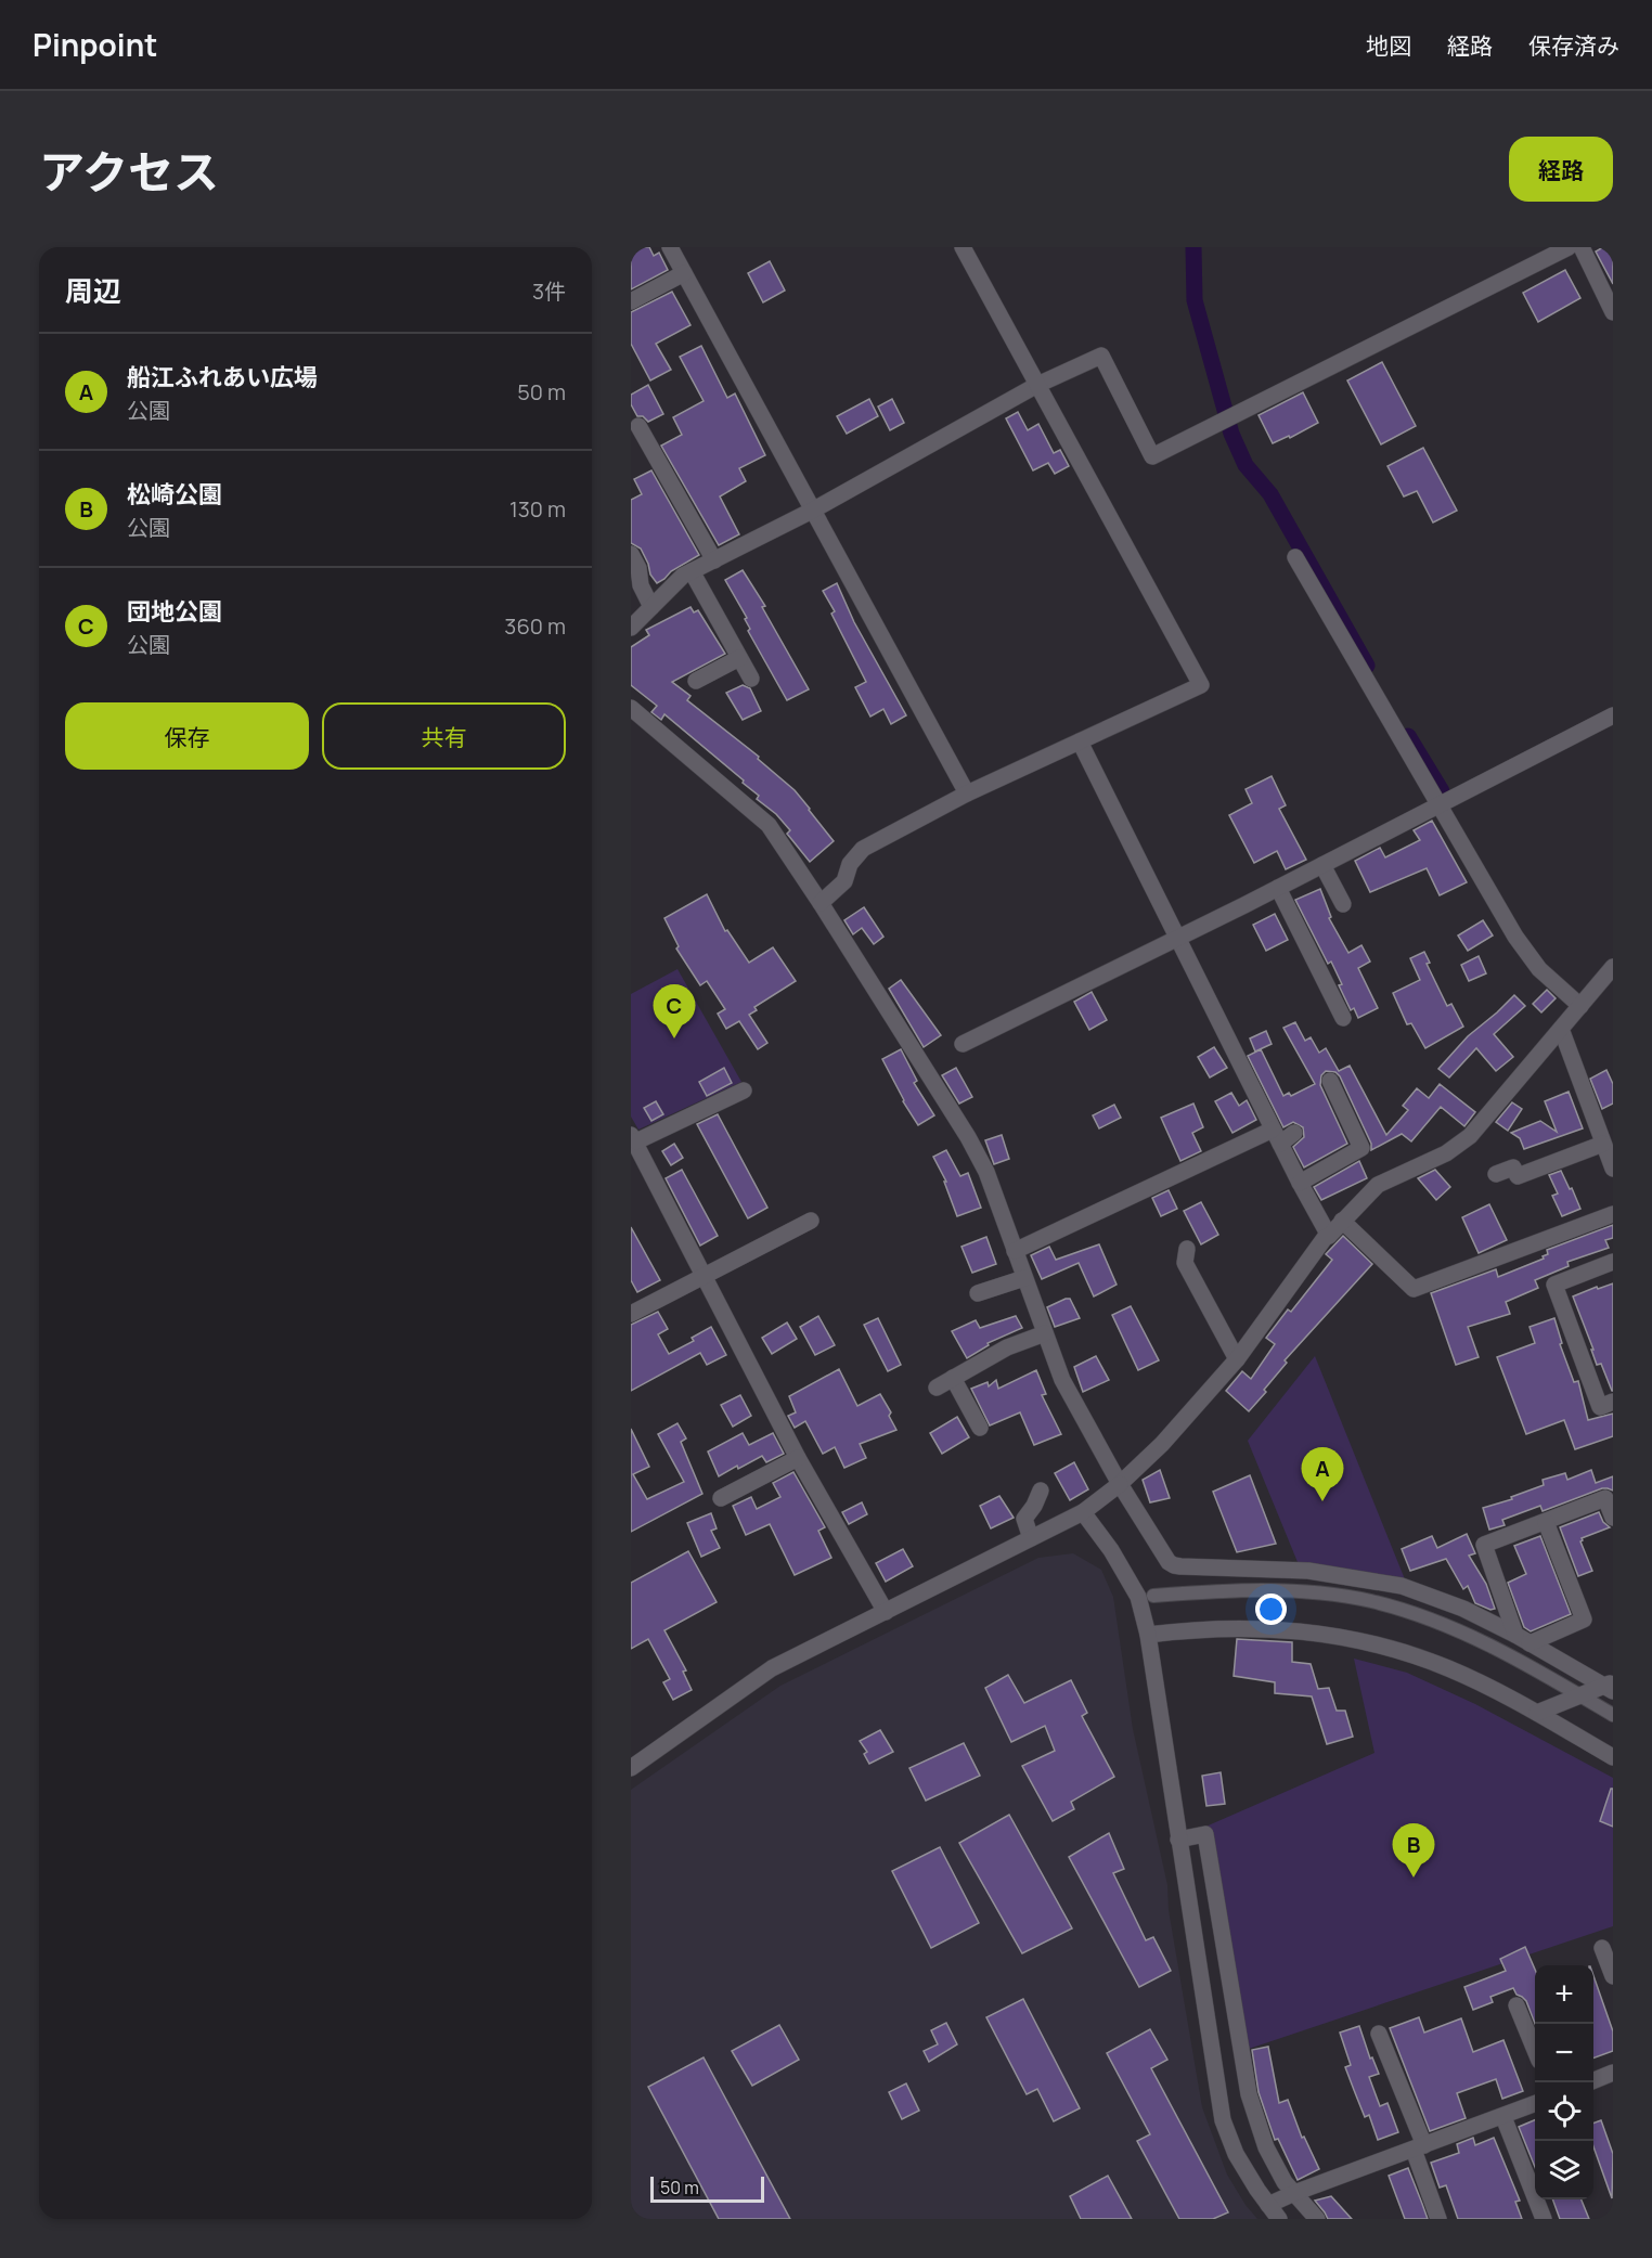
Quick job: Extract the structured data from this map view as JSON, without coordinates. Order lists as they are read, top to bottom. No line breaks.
{"scale_bar":"50 m","page":{"header":"Pinpoint","nav":["地図","経路","保存済み"],"title":"アクセス","buttons":["経路",["保存","共有"]],"heading":["周辺","3件"],"list":[{"mark":"A","name":"船江ふれあい広場","note":"公園","value":"50 m"},{"mark":"B","name":"松崎公園","note":"公園","value":"130 m"},{"mark":"C","name":"団地公園","note":"公園","value":"360 m"}],"pins":["C","A","B"],"map_buttons":["+","−"],"scale":"50 m"}}
